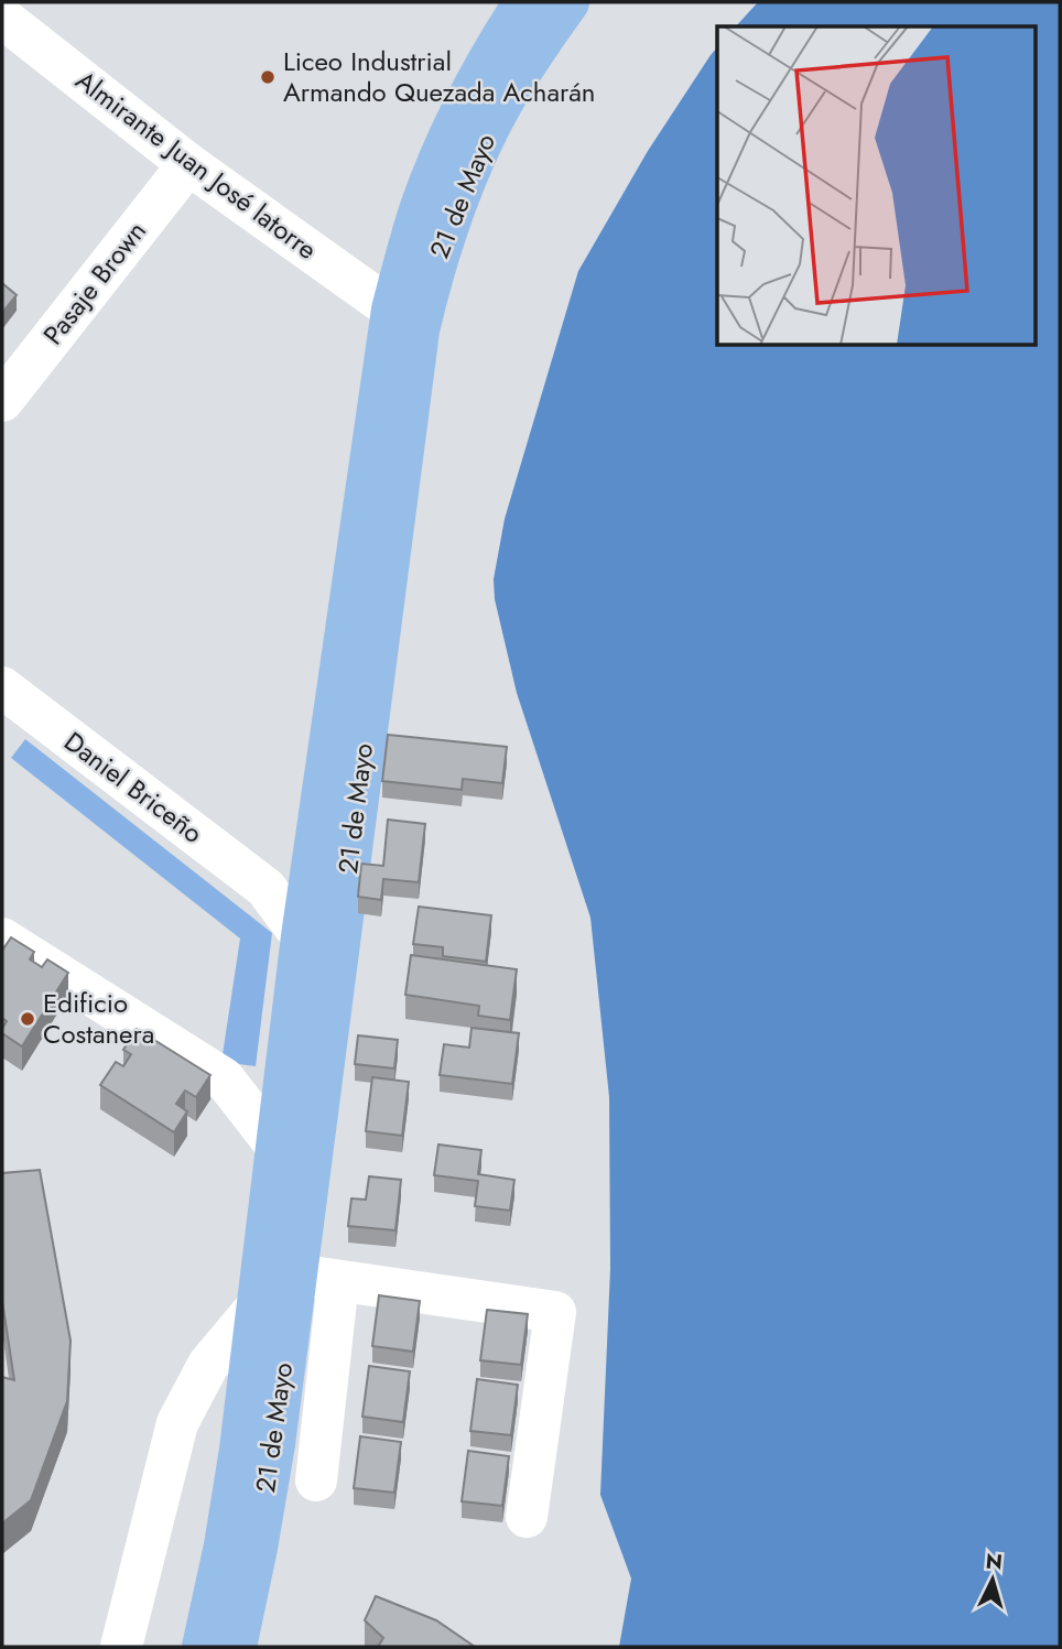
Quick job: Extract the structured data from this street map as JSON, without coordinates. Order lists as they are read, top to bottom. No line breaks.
{"streets":{"main road":["21 de Mayo"],"street":["Almirante Juan José latorre","Pasaje Brown","Daniel Briceño"]},"crossings":[["Almirante Juan José latorre","21 de Mayo"],["Almirante Juan José latorre","Pasaje Brown"],["21 de Mayo","Daniel Briceño"]],"places":["Liceo Industrial Armando Quezada Acharán","Edificio Costanera"],"north":"top"}
